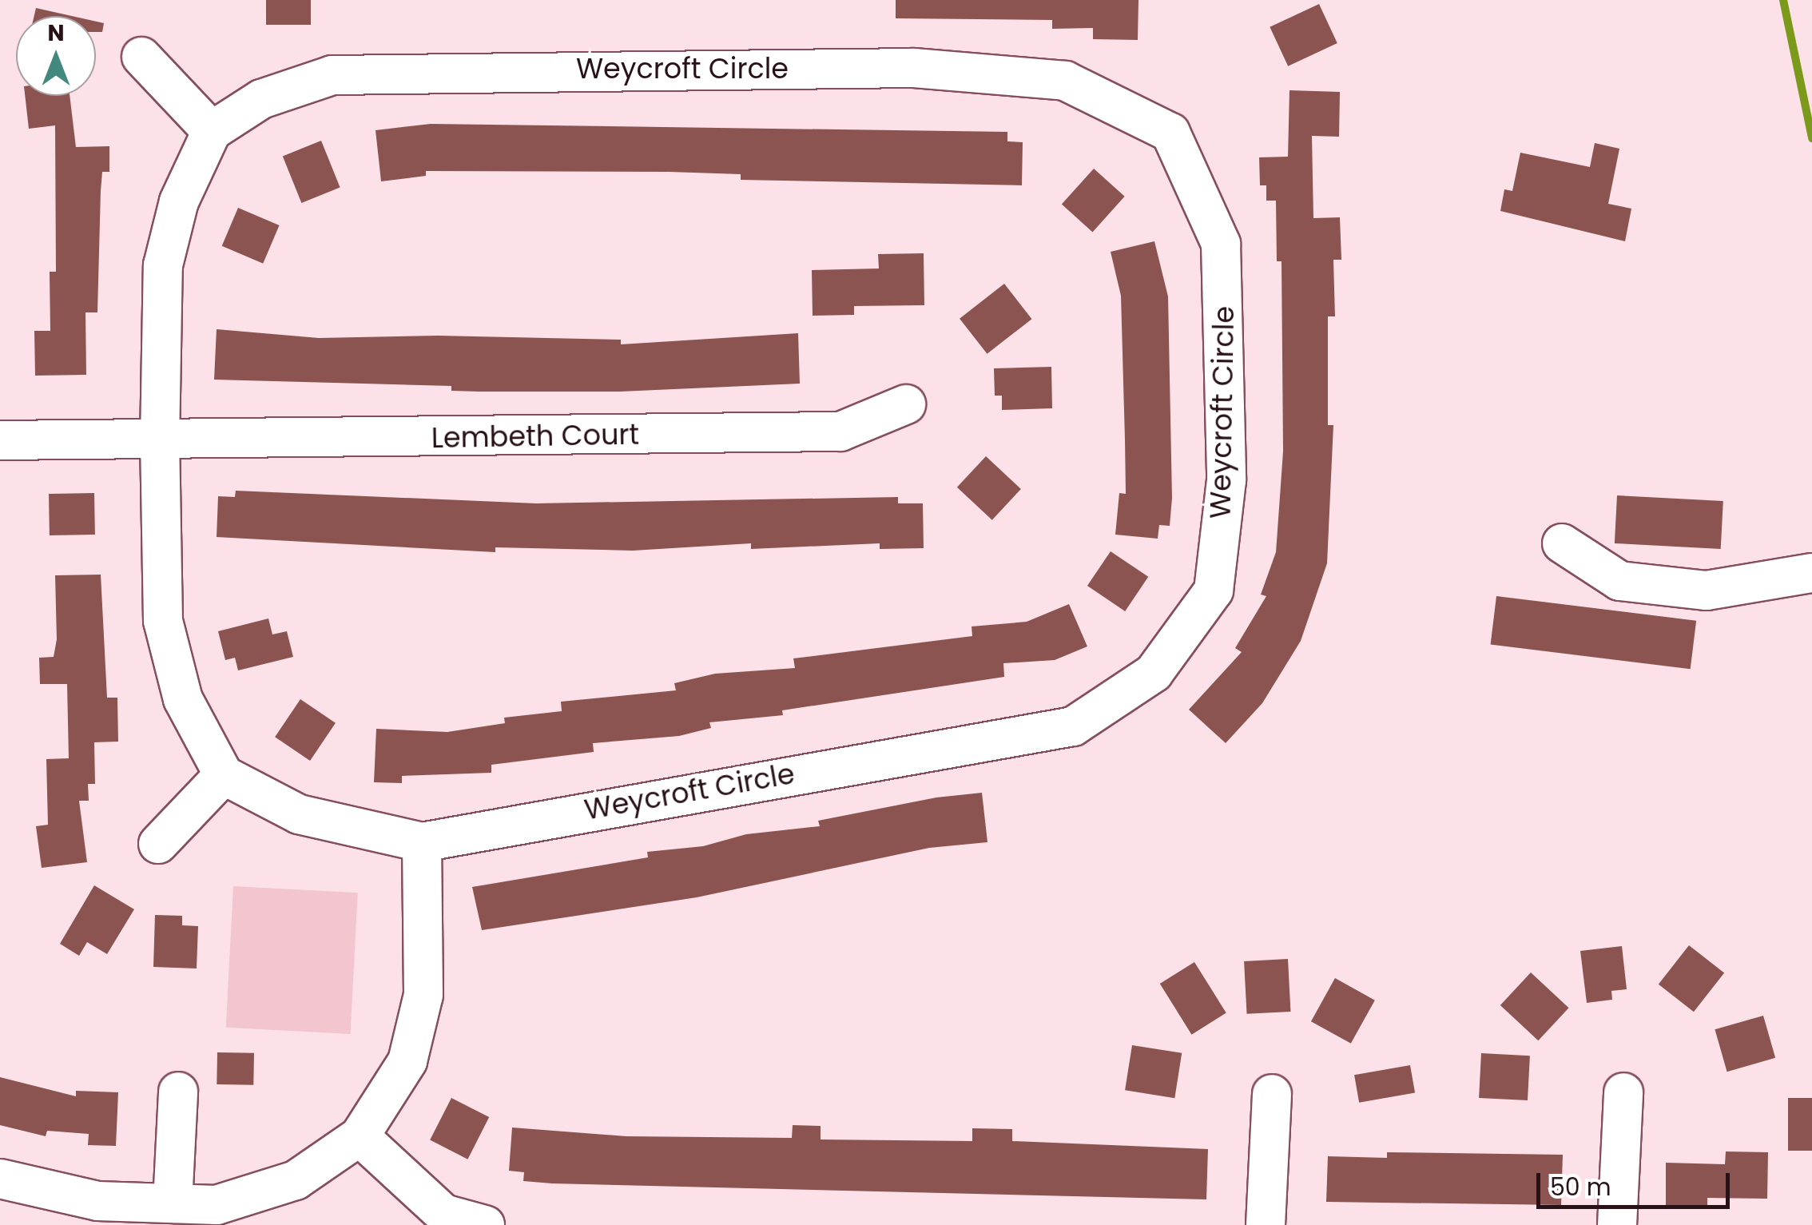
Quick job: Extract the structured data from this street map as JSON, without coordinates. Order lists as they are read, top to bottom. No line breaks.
{"streets":{"street":["Weycroft Circle","Lembeth Court"]},"scale_bar":"50 m","north":"top"}
